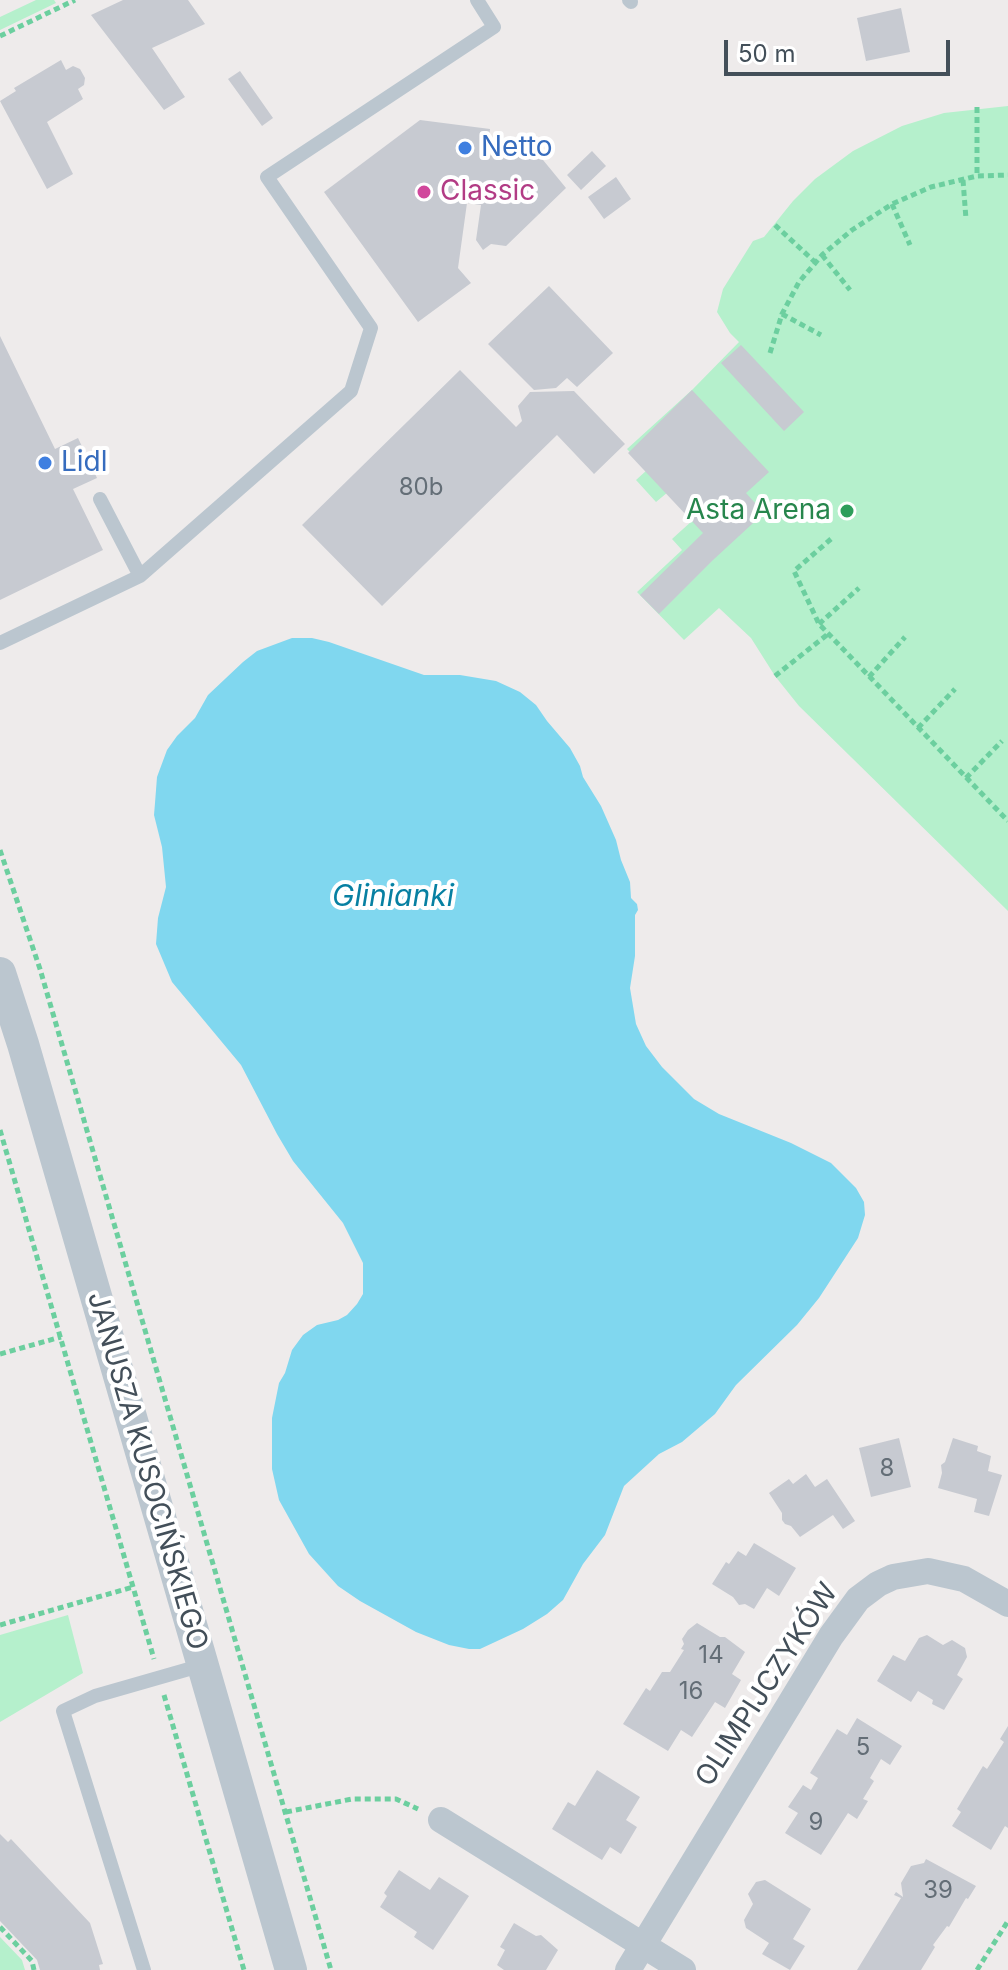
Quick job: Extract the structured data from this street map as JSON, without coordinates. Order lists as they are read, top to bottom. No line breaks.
{"streets":{"street":["JANUSZA KUSOCIŃSKIEGO","OLIMPIJCZYKÓW"]},"water":["Glinianki"],"places":["Netto","Classic","Lidl","Asta Arena"],"house_numbers":["80b","8","14","16","5","9","39"],"scale_bar":"50 m"}
